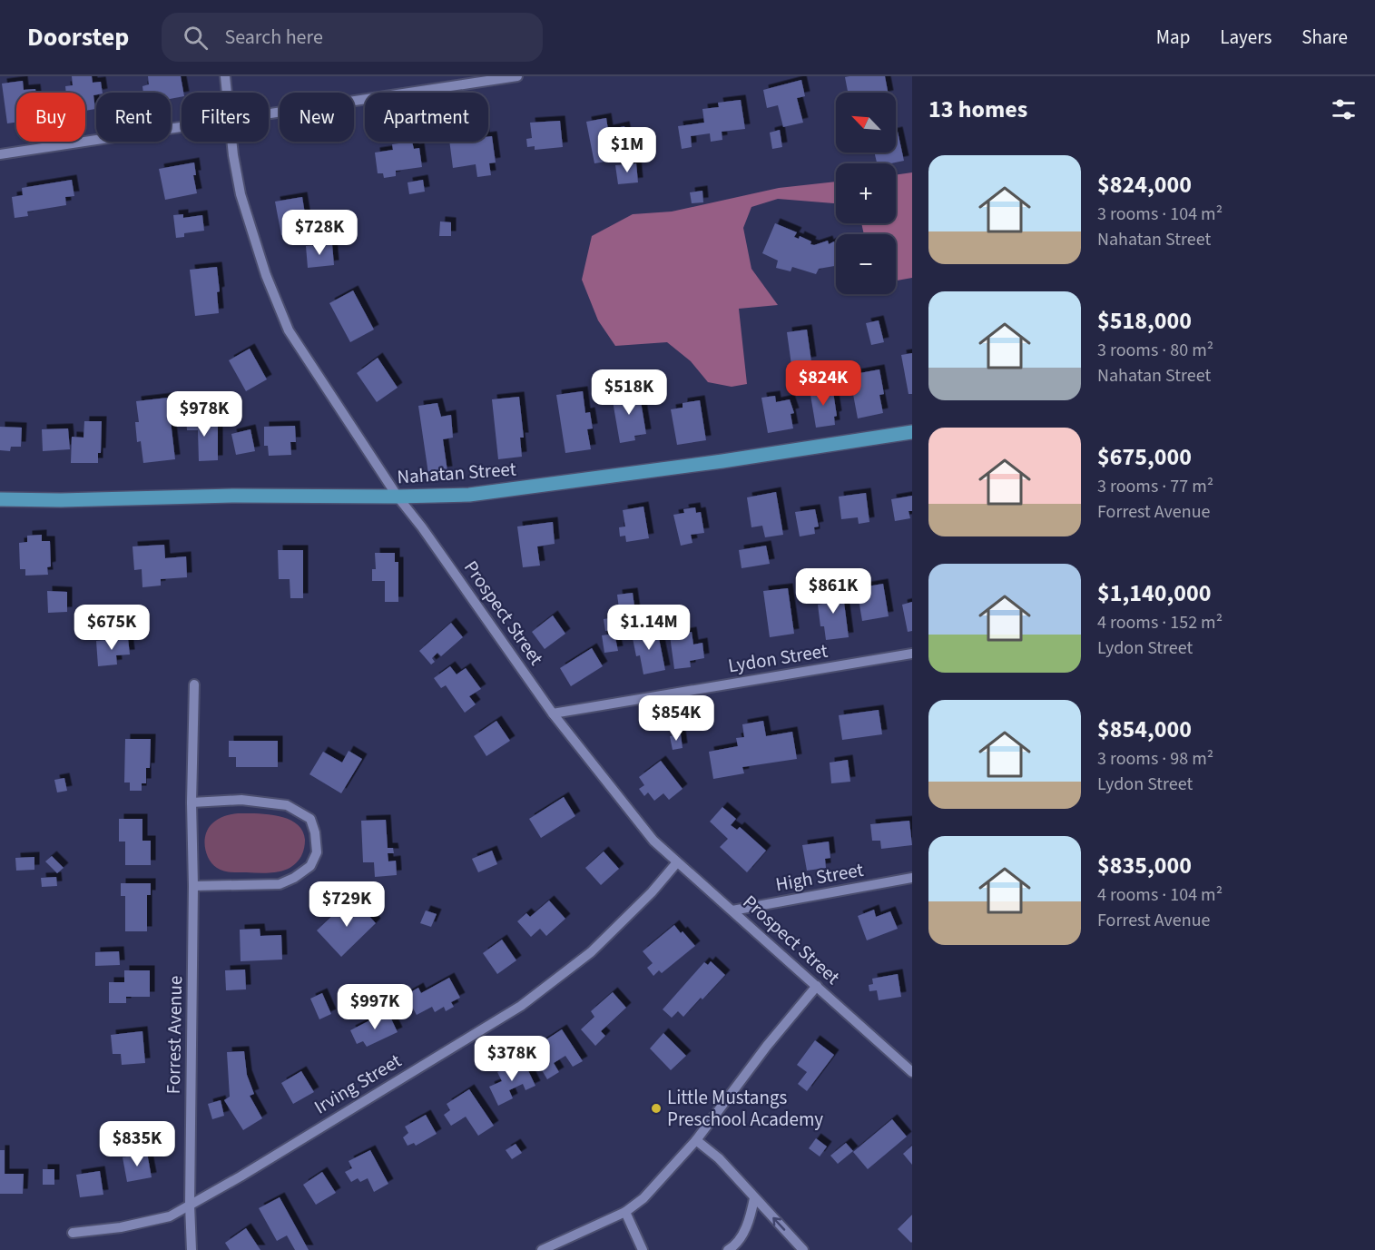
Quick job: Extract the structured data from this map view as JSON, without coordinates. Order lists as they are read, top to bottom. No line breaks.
{"streets":{"main road":["Nahatan Street"],"street":["Prospect Street","Lydon Street","High Street","Forrest Avenue","Irving Street"]},"crossings":[["Nahatan Street","Prospect Street"],["Prospect Street","Lydon Street"],["Prospect Street","High Street"],["Prospect Street","Irving Street"],["Forrest Avenue","Irving Street"]],"places":["Little Mustangs Preschool Academy"],"north":"top left","page":{"header":"Doorstep","search":"Search here","nav":["Map","Layers","Share"],"heading":"13 homes","map_buttons":["+","−"],"chip":["Buy","Rent","Filters","New","Apartment"],"price":["$1M","$728K","$824K","$518K","$978K","$861K","$675K","$1.14M","$854K","$729K","$997K","$378K","$835K"],"list":[{"name":"$824,000","note":"3 rooms · 104 m² · Nahatan Street"},{"name":"$518,000","note":"3 rooms · 80 m² · Nahatan Street"},{"name":"$675,000","note":"3 rooms · 77 m² · Forrest Avenue"},{"name":"$1,140,000","note":"4 rooms · 152 m² · Lydon Street"},{"name":"$854,000","note":"3 rooms · 98 m² · Lydon Street"},{"name":"$835,000","note":"4 rooms · 104 m² · Forrest Avenue"}]}}
